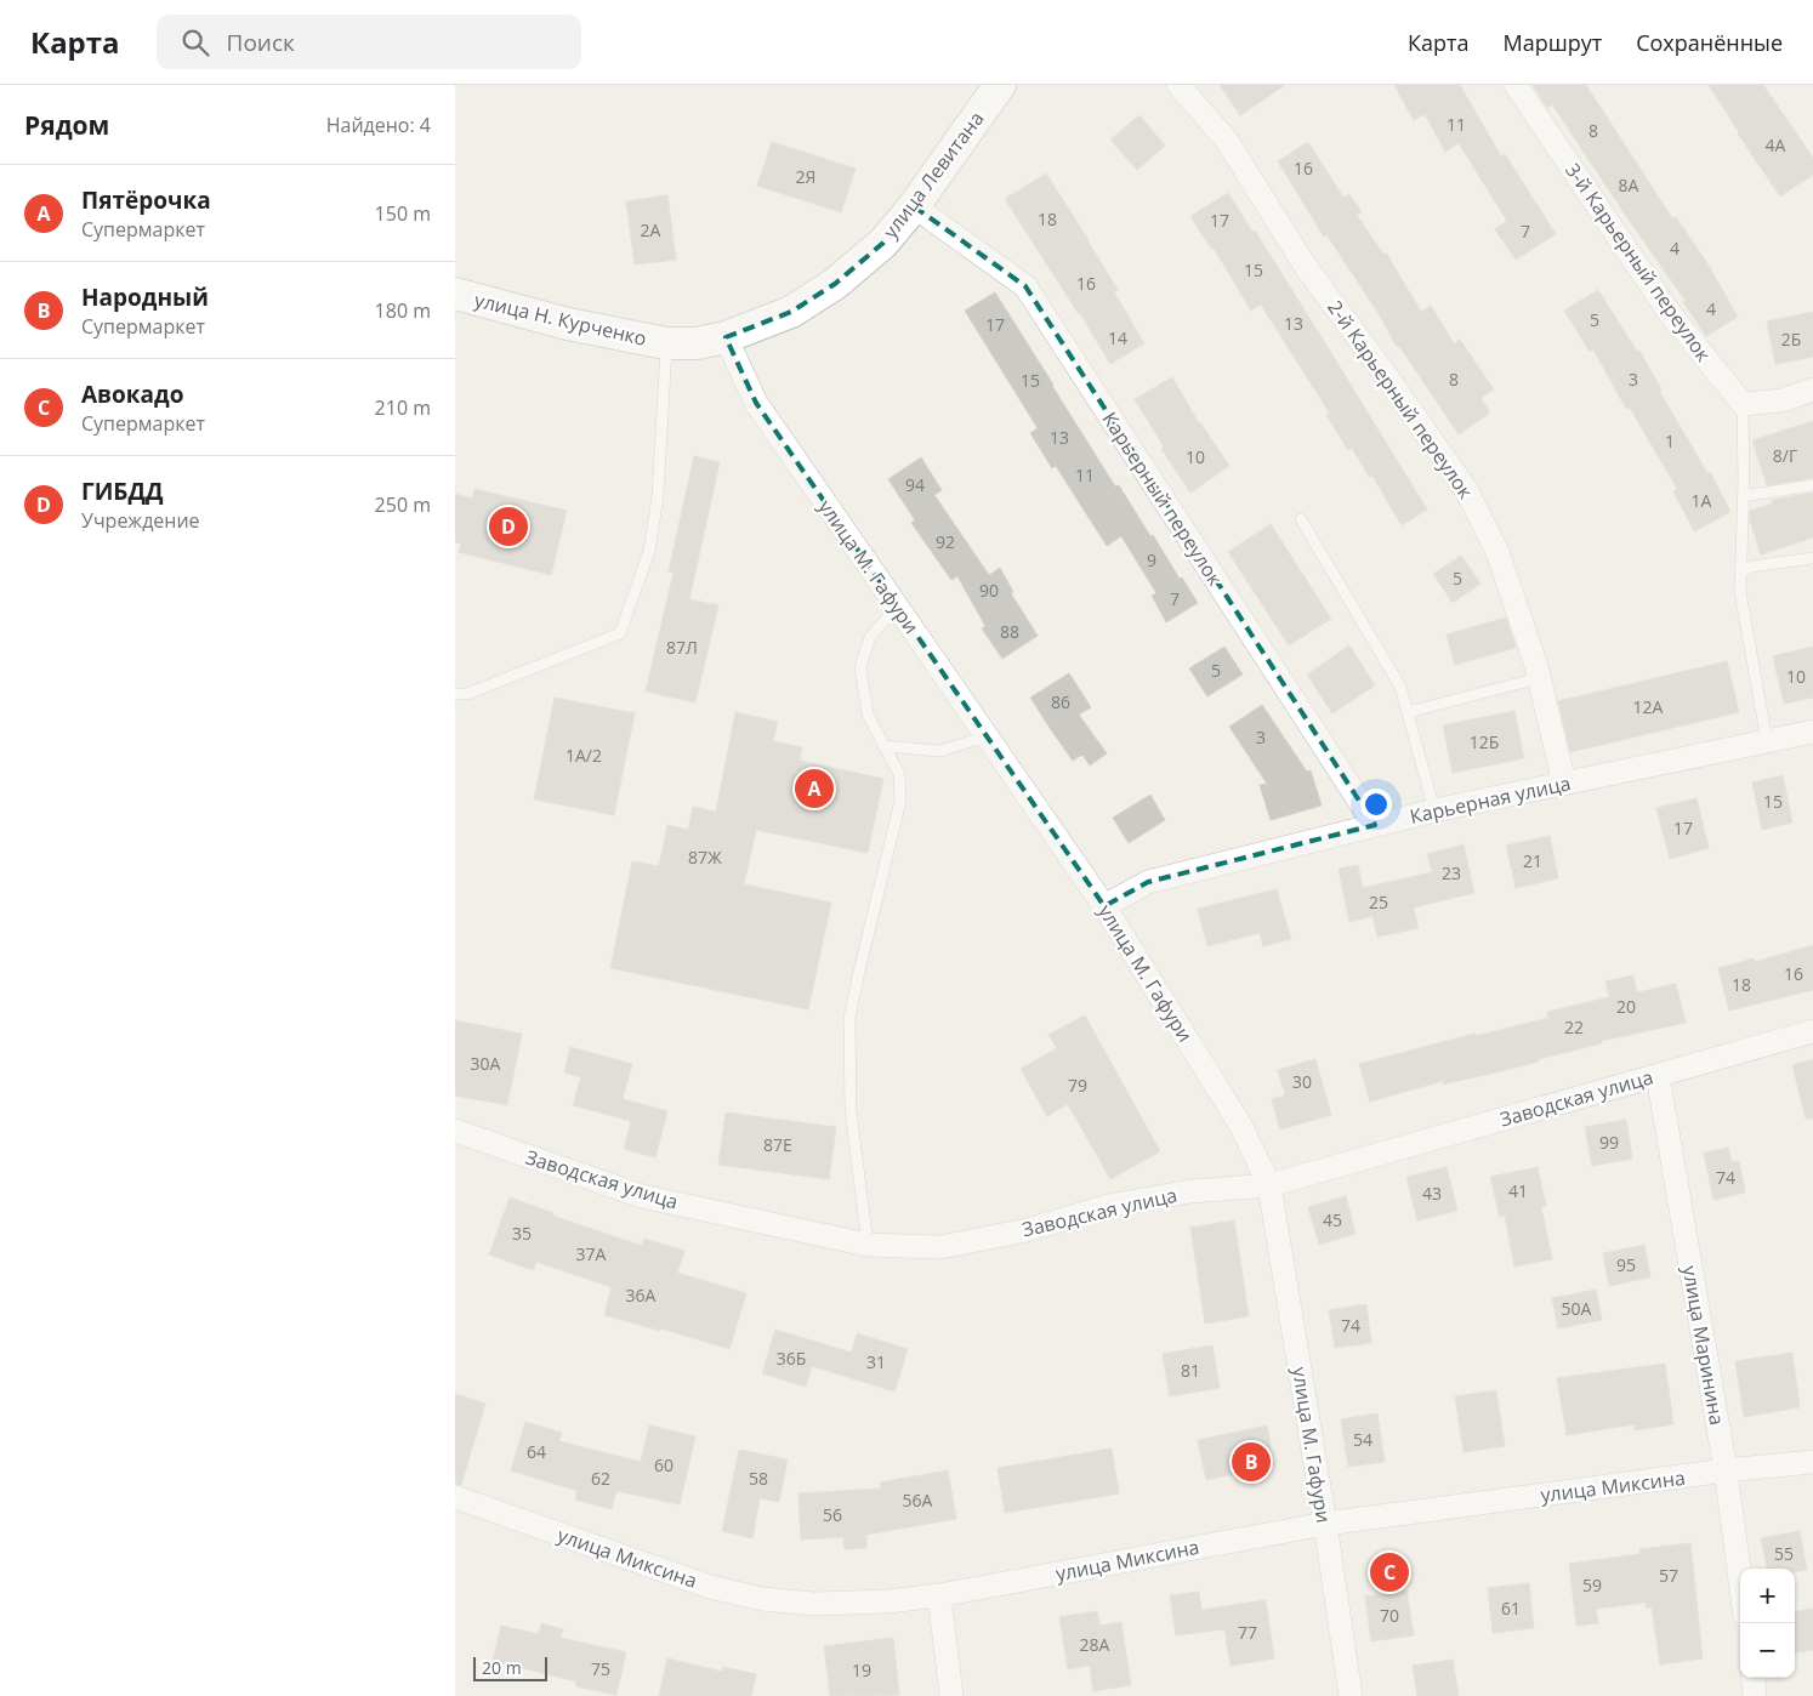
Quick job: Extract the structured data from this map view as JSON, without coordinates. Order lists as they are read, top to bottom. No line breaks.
{"streets":{"main road":["улица Левитана","улица Н. Курченко"],"street":["3-й Карьерный переулок","2-й Карьерный переулок","Карьерный переулок","улица М. Гафури","Карьерная улица","Заводская улица","улица Маринина","улица Миксина"]},"crossings":[["улица Левитана","улица Н. Курченко"],["улица Левитана","Карьерный переулок"],["улица Левитана","улица М. Гафури"],["2-й Карьерный переулок","Карьерная улица"],["Карьерный переулок","Карьерная улица"],["улица М. Гафури","Карьерная улица"],["улица М. Гафури","Заводская улица"],["улица М. Гафури","улица Миксина"],["Заводская улица","улица Маринина"],["улица Маринина","улица Миксина"]],"house_numbers":["11","8","4А","16","2Я","8А","18","17","2А","7","4","15","16","4","5","13","17","14","2Б","8","3","15","13","1","8/Г","10","11","94","1А","92","9","5","90","7","88","87Л","5","10","86","12А","3","12Б","1А/2","15","17","87Ж","21","23","25","16","18","20","22","30А","30","79","99","87Е","74","41","43","45","35","37А","95","36А","50А","74","36Б","31","81","54","64","60","62","58","56А","56","55","57","59","61","70","77","28А","75","19"],"scale_bar":"20 m","page":{"header":"Карта","search":"Поиск","nav":["Карта","Маршрут","Сохранённые"],"heading":["Рядом","Найдено: 4"],"list":[{"mark":"A","name":"Пятёрочка","note":"Супермаркет","value":"150 m"},{"mark":"B","name":"Народный","note":"Супермаркет","value":"180 m"},{"mark":"C","name":"Авокадо","note":"Супермаркет","value":"210 m"},{"mark":"D","name":"ГИБДД","note":"Учреждение","value":"250 m"}],"pins":["D","A","B","C"],"map_buttons":["+","−"],"scale":"20 m"}}
